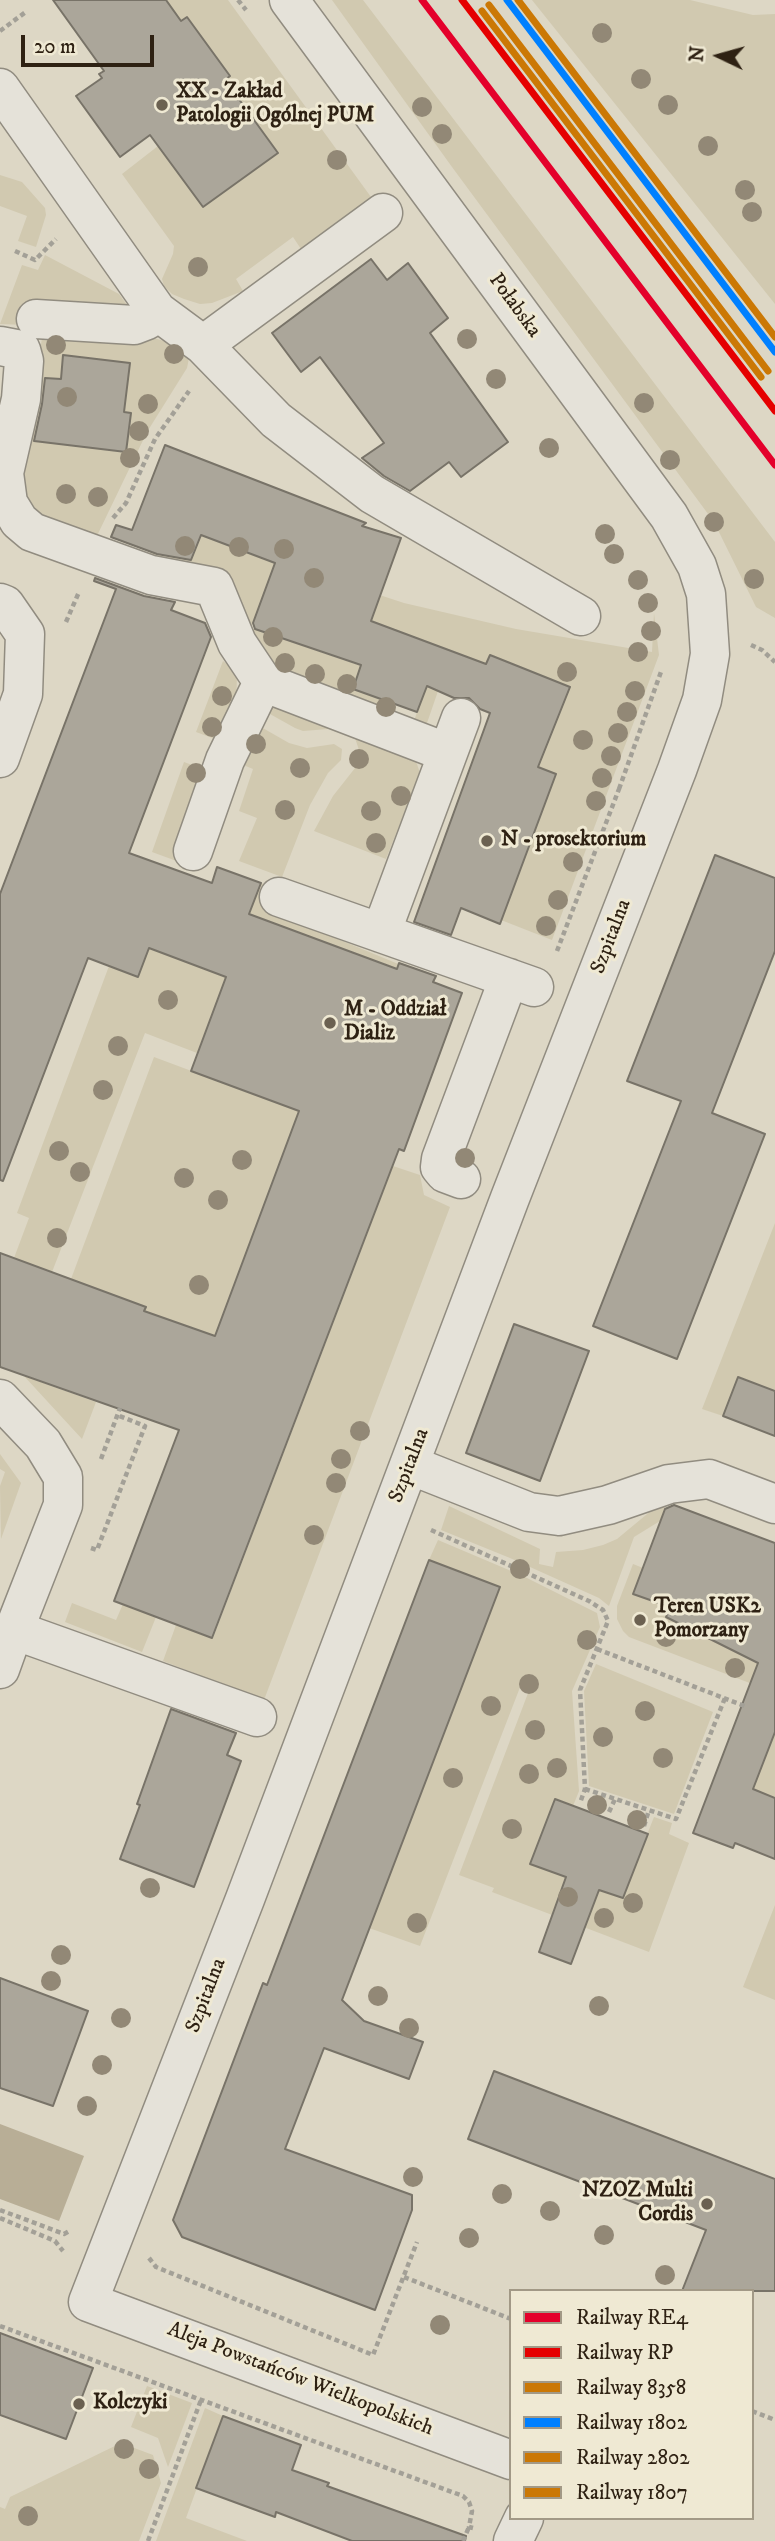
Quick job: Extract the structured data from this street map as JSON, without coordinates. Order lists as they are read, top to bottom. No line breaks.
{"streets":{"street":["Połabska","Szpitalna","Aleja Powstańców Wielkopolskich"]},"crossings":[["Połabska","Szpitalna"],["Szpitalna","Aleja Powstańców Wielkopolskich"]],"places":["XX - Zakład Patologii Ogólnej PUM","N - prosektorium","M - Oddział Dializ","Teren USK2 Pomorzany","NZOZ Multi Cordis","Kolczyki"],"lines":["rail line RE4","rail line RP","rail line 1802","rail line 1807","rail line 8358","rail line 2802"],"legend":["Railway RE4","Railway RP","Railway 8358","Railway 1802","Railway 2802","Railway 1807"],"scale_bar":"20 m","north":"left"}
